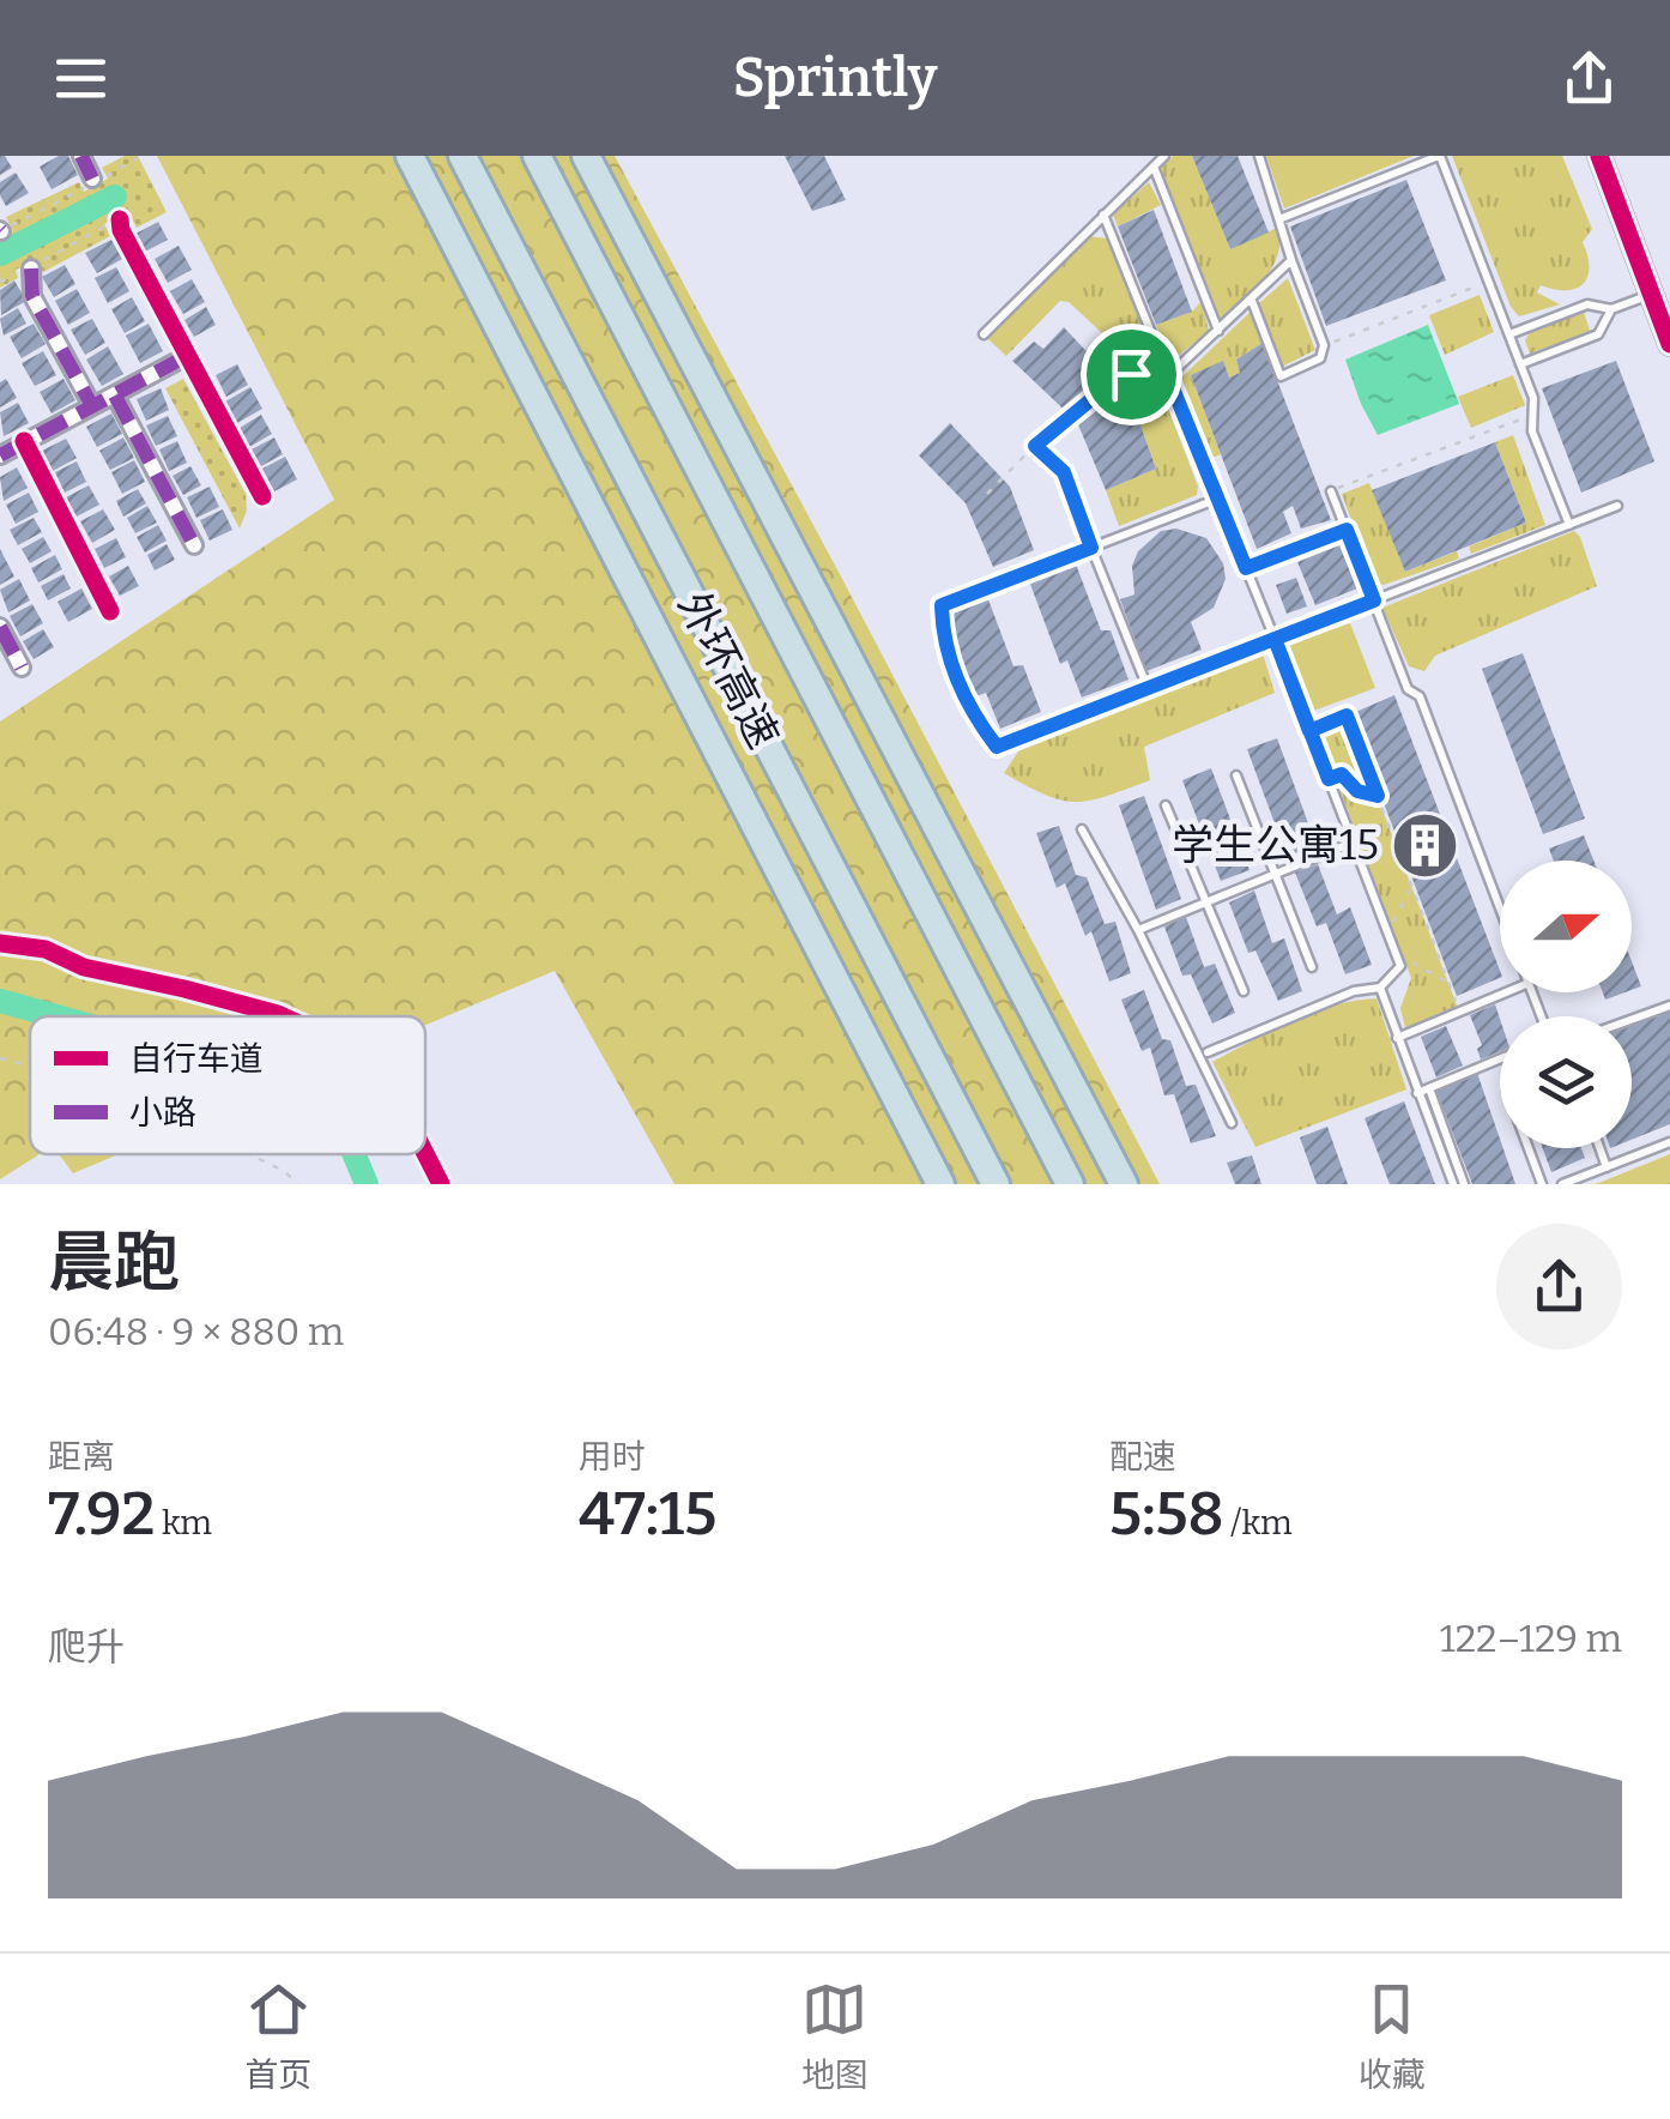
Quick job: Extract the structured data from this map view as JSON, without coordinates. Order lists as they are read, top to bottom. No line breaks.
{"streets":{"highway":["外环高速"]},"places":{"building":["学生公寓15"]},"legend":["自行车道","小路"],"north":"right","page":{"header":"Sprintly","heading":["晨跑","06:48 · 9 × 880 m"],"stats":[["距离","7.92 km"],["用时","47:15"],["配速","5:58 /km"]],"chart":["爬升","122–129 m"],"tabs":["首页","地图","收藏"]}}
